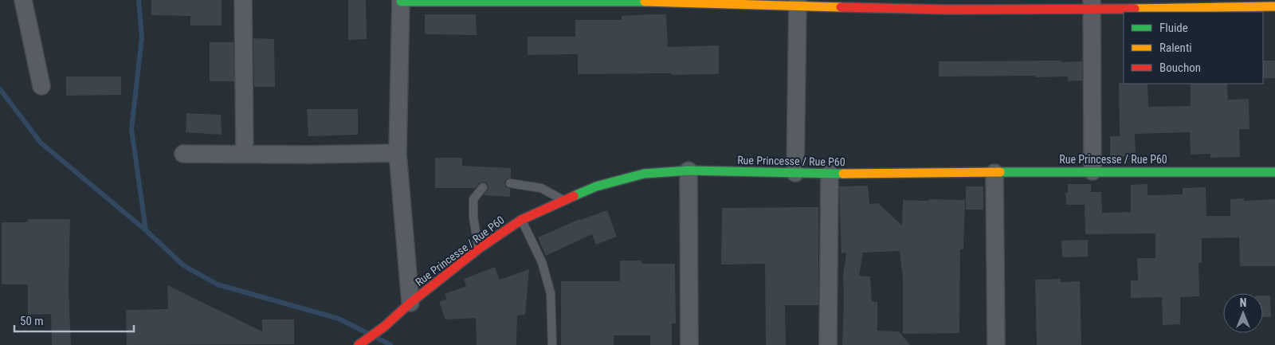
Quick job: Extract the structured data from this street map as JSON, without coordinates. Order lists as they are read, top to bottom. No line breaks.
{"streets":{"street":["Rue Princesse / Rue P60"]},"legend":["Fluide","Ralenti","Bouchon"],"scale_bar":"50 m","north":"top"}
